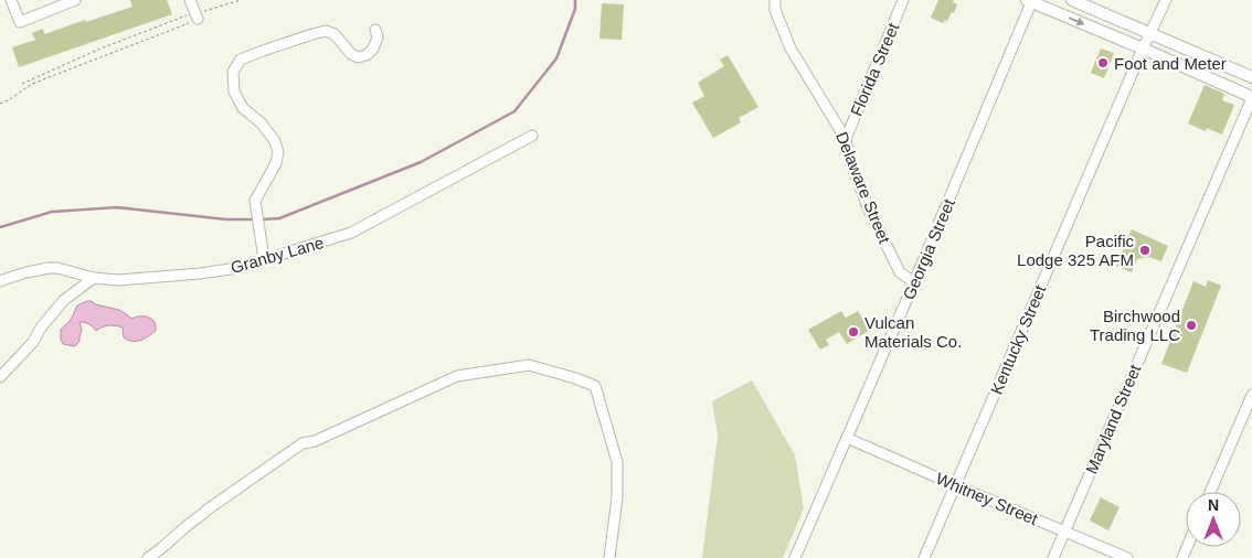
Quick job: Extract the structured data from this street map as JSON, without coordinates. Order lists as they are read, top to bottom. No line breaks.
{"streets":{"street":["Florida Street","Delaware Street","Georgia Street","Granby Lane","Kentucky Street","Maryland Street","Whitney Street"]},"crossings":[["Florida Street","Delaware Street"],["Delaware Street","Georgia Street"],["Georgia Street","Whitney Street"],["Kentucky Street","Whitney Street"],["Maryland Street","Whitney Street"]],"places":["Foot and Meter","Pacific Lodge 325 AFM","Birchwood Trading LLC","Vulcan Materials Co."],"north":"top"}
